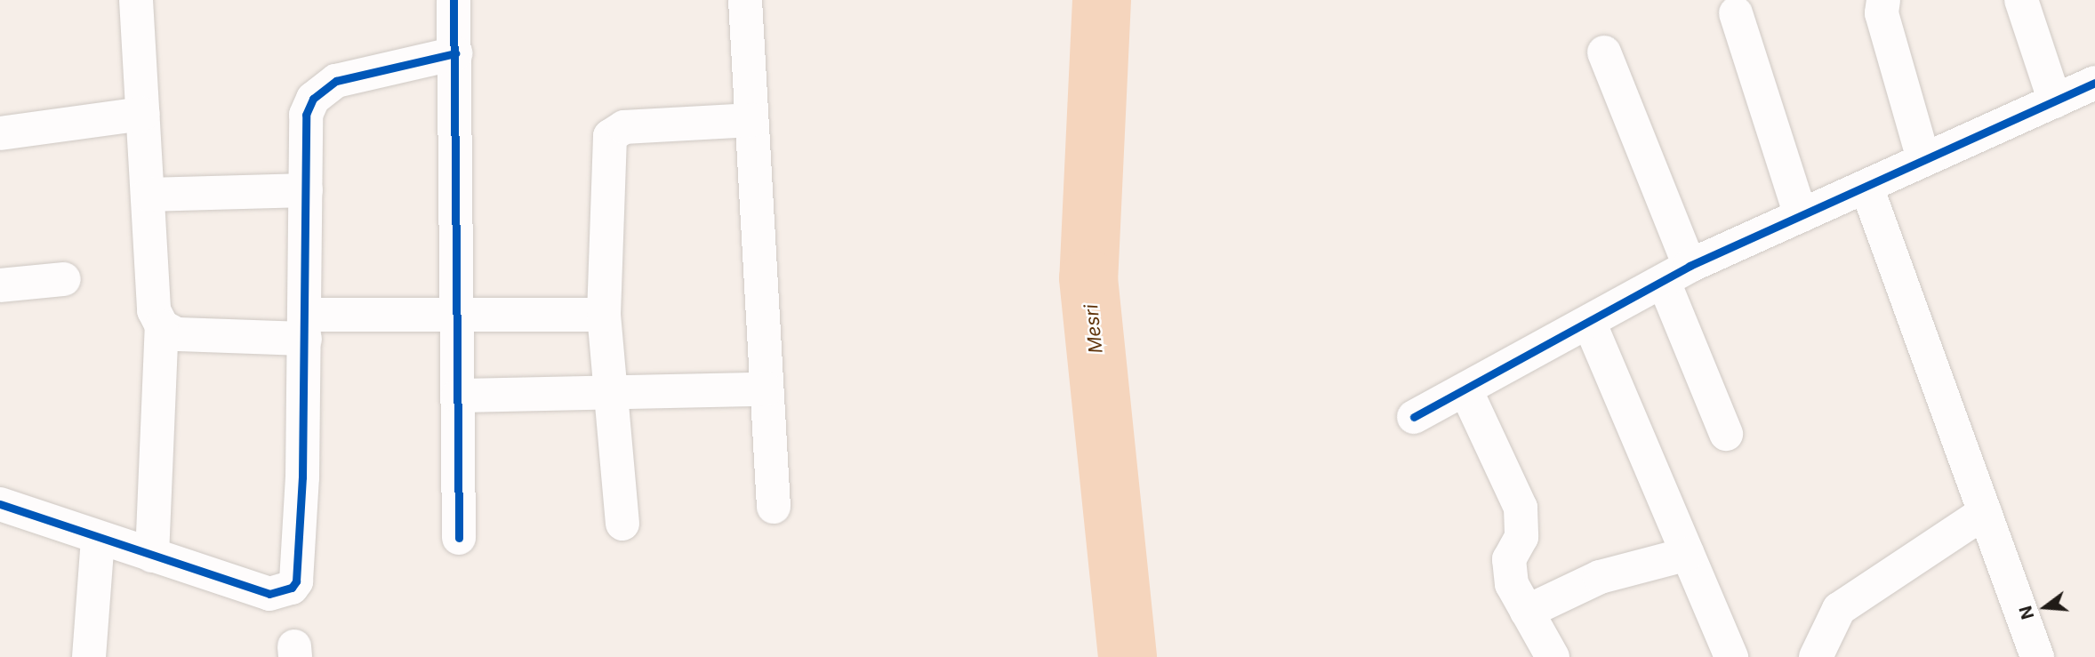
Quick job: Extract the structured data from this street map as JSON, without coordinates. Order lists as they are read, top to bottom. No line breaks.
{"water":["Mesri"],"north":"left"}
